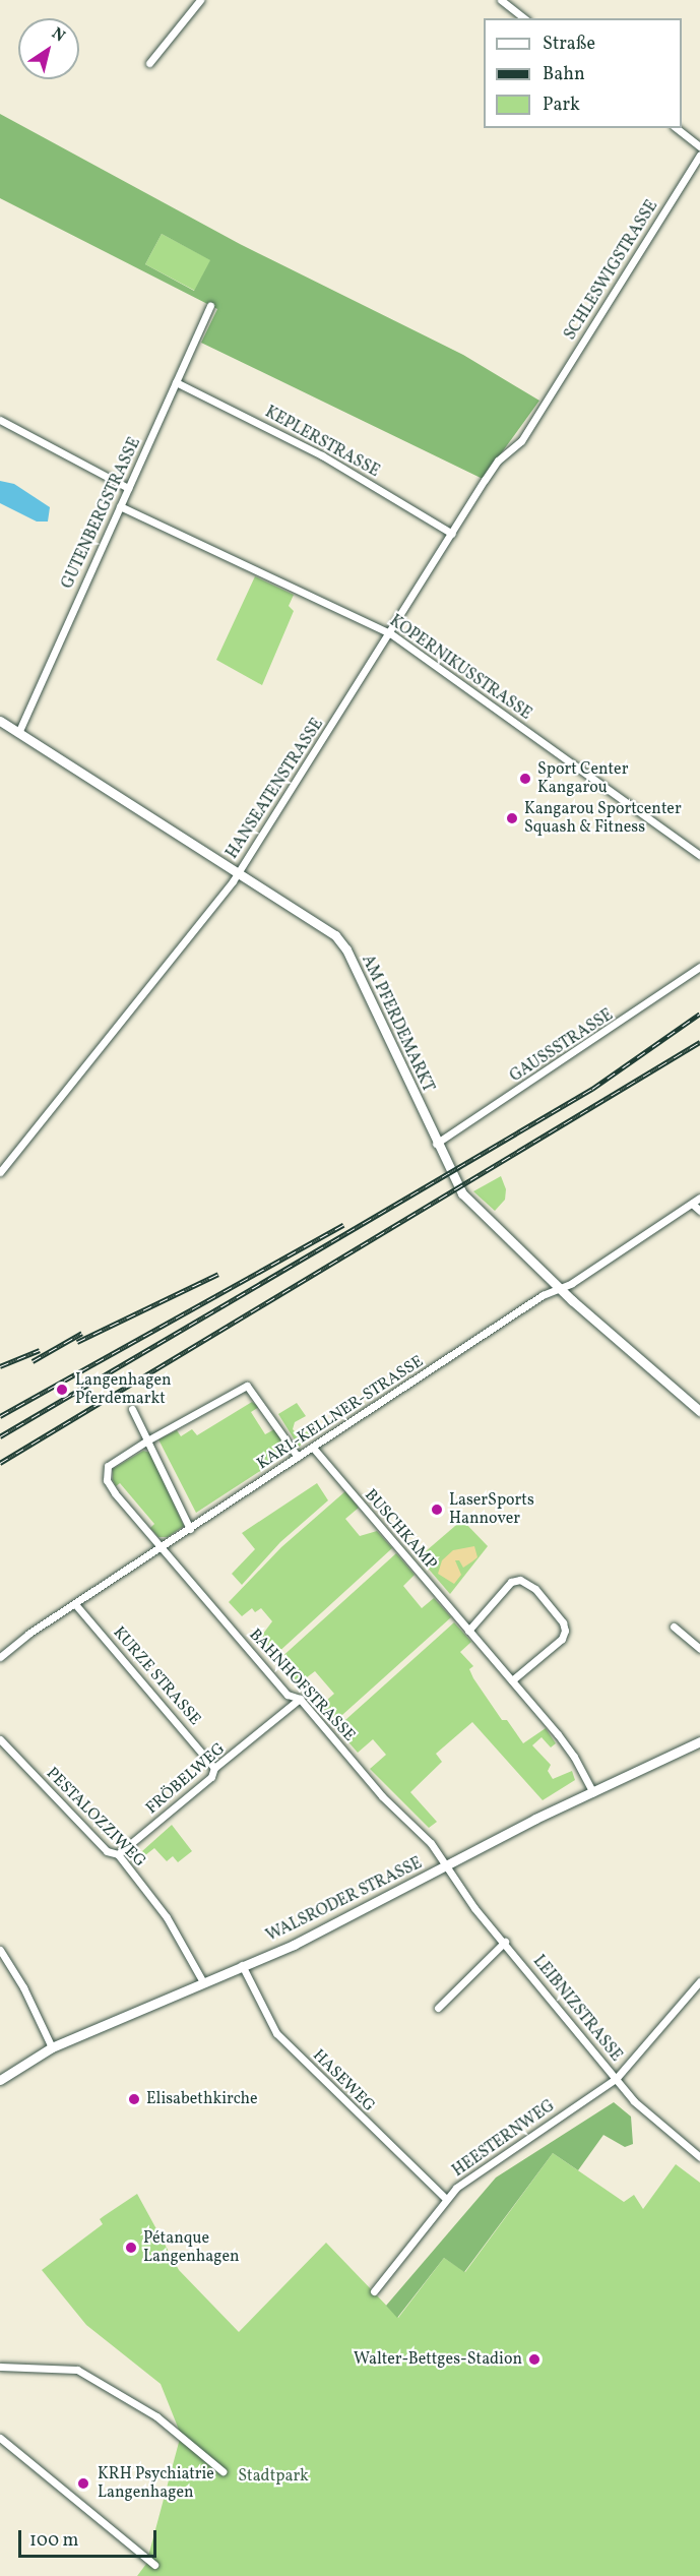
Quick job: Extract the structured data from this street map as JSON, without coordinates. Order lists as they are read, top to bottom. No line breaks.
{"streets":{"street":["SCHLESWIGSTRASSE","KEPLERSTRASSE","GUTENBERGSTRASSE","KOPERNIKUSSTRASSE","HANSEATENSTRASSE","AM PFERDEMARKT","GAUSSSTRASSE","KARL-KELLNER-STRASSE","BUSCHKAMP","KURZE STRASSE","BAHNHOFSTRASSE","FRÖBELWEG","PESTALOZZIWEG","WALSRODER STRASSE","LEIBNIZSTRASSE","HASEWEG","HEESTERNWEG"]},"crossings":[["SCHLESWIGSTRASSE","HANSEATENSTRASSE"],["KEPLERSTRASSE","GUTENBERGSTRASSE"],["KEPLERSTRASSE","HANSEATENSTRASSE"],["GUTENBERGSTRASSE","KOPERNIKUSSTRASSE"],["GUTENBERGSTRASSE","AM PFERDEMARKT"],["KOPERNIKUSSTRASSE","HANSEATENSTRASSE"],["HANSEATENSTRASSE","AM PFERDEMARKT"],["AM PFERDEMARKT","GAUSSSTRASSE"],["AM PFERDEMARKT","KARL-KELLNER-STRASSE"],["KARL-KELLNER-STRASSE","BUSCHKAMP"],["KARL-KELLNER-STRASSE","KURZE STRASSE"],["KARL-KELLNER-STRASSE","BAHNHOFSTRASSE"],["BUSCHKAMP","WALSRODER STRASSE"],["KURZE STRASSE","FRÖBELWEG"],["BAHNHOFSTRASSE","FRÖBELWEG"],["BAHNHOFSTRASSE","WALSRODER STRASSE"],["BAHNHOFSTRASSE","LEIBNIZSTRASSE"],["FRÖBELWEG","PESTALOZZIWEG"],["PESTALOZZIWEG","WALSRODER STRASSE"],["WALSRODER STRASSE","LEIBNIZSTRASSE"],["WALSRODER STRASSE","HASEWEG"],["LEIBNIZSTRASSE","HEESTERNWEG"],["HASEWEG","HEESTERNWEG"]],"parks":["Stadtpark"],"places":["Sport Center Kangarou","Kangarou Sportcenter Squash & Fitness","Langenhagen Pferdemarkt","LaserSports Hannover","Elisabethkirche","Pétanque Langenhagen","Walter-Bettges-Stadion","KRH Psychiatrie Langenhagen"],"legend":["Straße","Bahn","Park"],"scale_bar":"100 m","north":"top right"}
